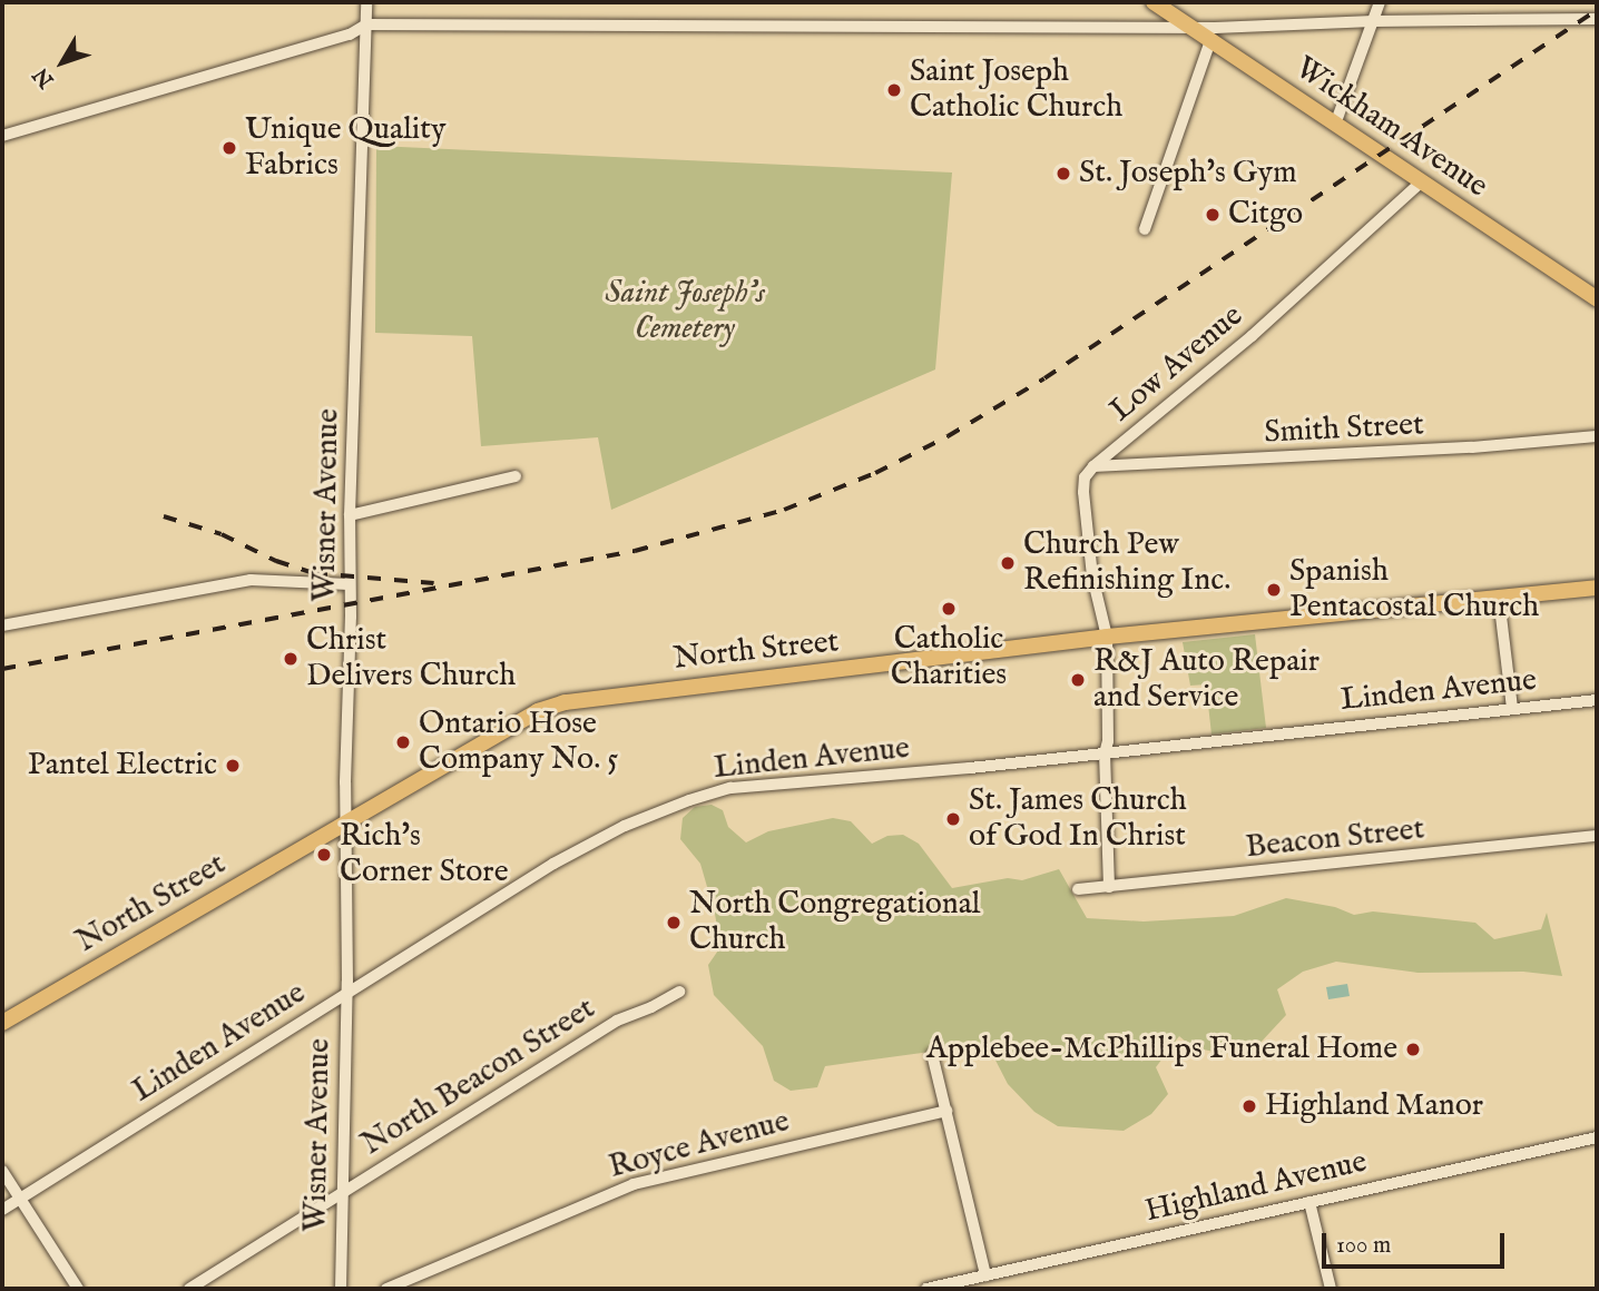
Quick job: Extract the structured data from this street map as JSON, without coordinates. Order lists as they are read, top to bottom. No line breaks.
{"streets":{"main road":["Wickham Avenue","North Street"],"street":["Low Avenue","Smith Street","Wisner Avenue","Linden Avenue","Beacon Street","North Beacon Street","Royce Avenue","Highland Avenue"]},"crossings":[["Wickham Avenue","Low Avenue"],["Low Avenue","Smith Street"],["Wisner Avenue","North Street"],["Wisner Avenue","Linden Avenue"],["Wisner Avenue","North Beacon Street"]],"parks":["Saint Joseph's Cemetery"],"places":["Saint Joseph Catholic Church","Unique Quality Fabrics","St. Joseph's Gym","Citgo","Church Pew Refinishing Inc.","Spanish Pentacostal Church","Catholic Charities","Christ Delivers Church","R&J Auto Repair and Service","Ontario Hose Company No. 5","Pantel Electric","St. James Church of God In Christ","Rich's Corner Store","North Congregational Church","Applebee-McPhillips Funeral Home","Highland Manor"],"scale_bar":"100 m","north":"bottom left"}
